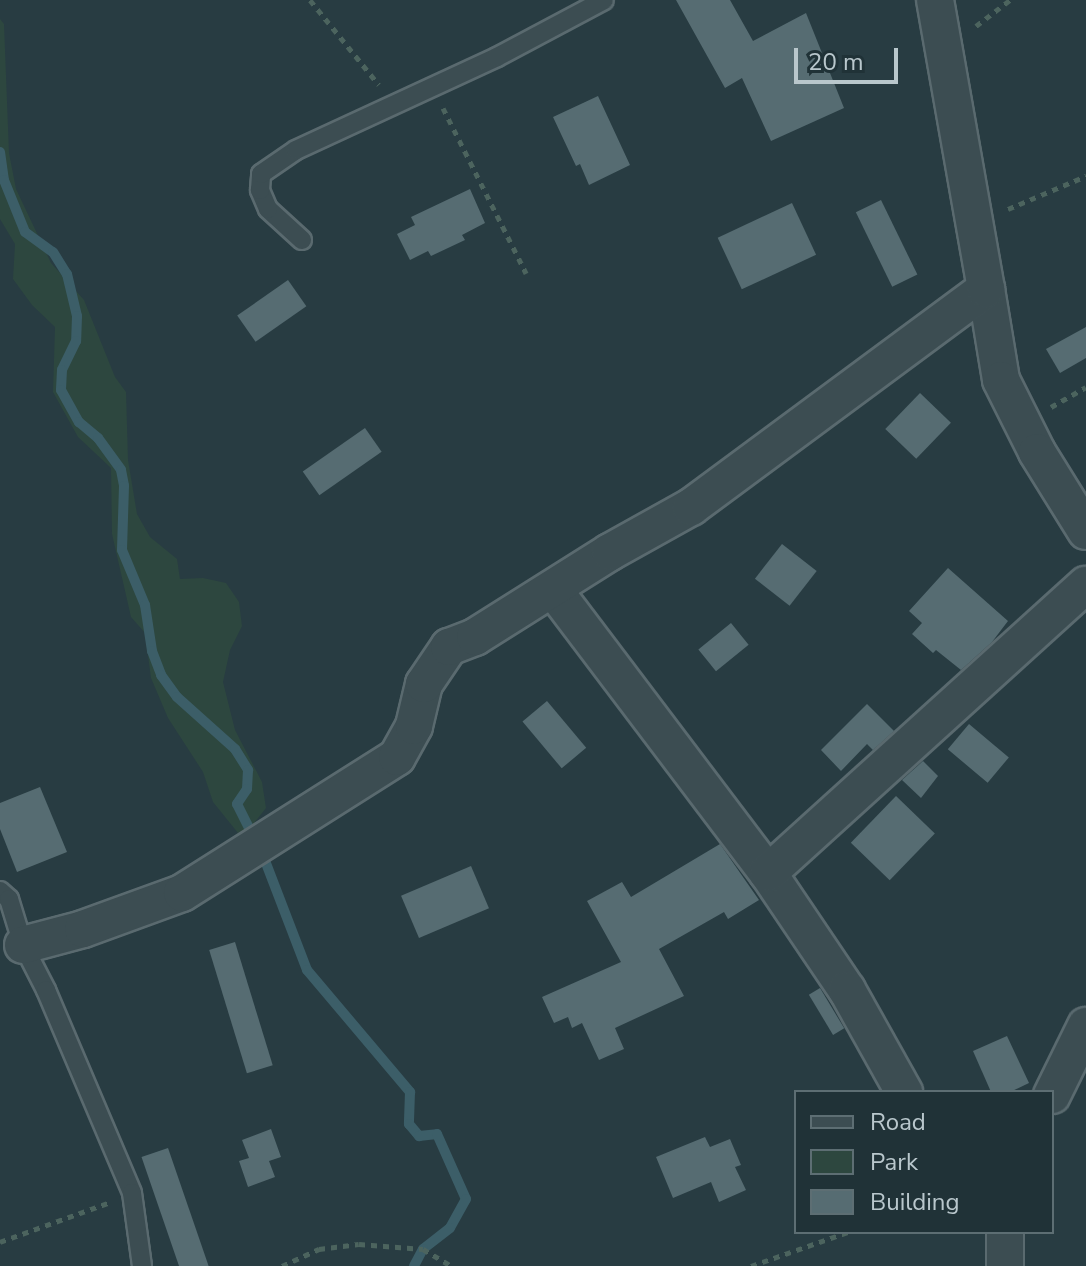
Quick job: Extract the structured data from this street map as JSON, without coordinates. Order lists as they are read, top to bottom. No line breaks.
{"legend":["Road","Park","Building"],"scale_bar":"20 m"}
